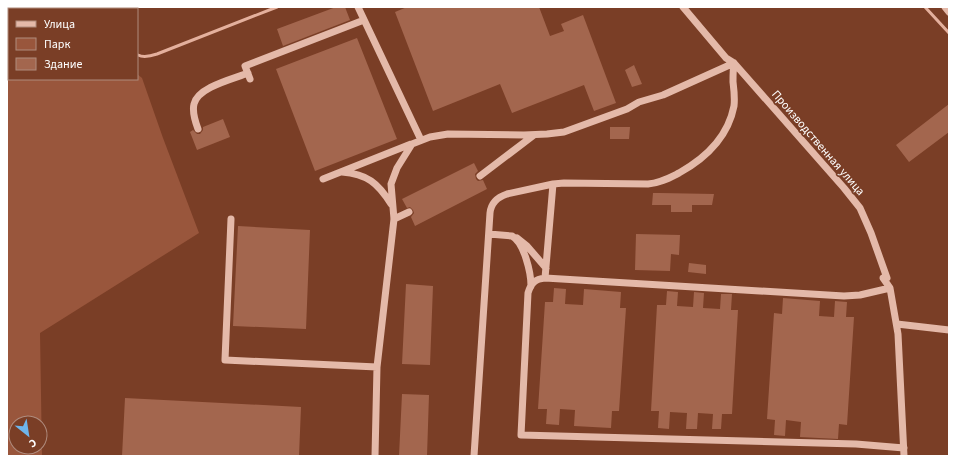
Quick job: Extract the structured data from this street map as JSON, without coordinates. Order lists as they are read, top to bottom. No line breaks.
{"streets":{"street":["Производственная улица"]},"legend":["Улица","Парк","Здание"],"north":"bottom right"}
